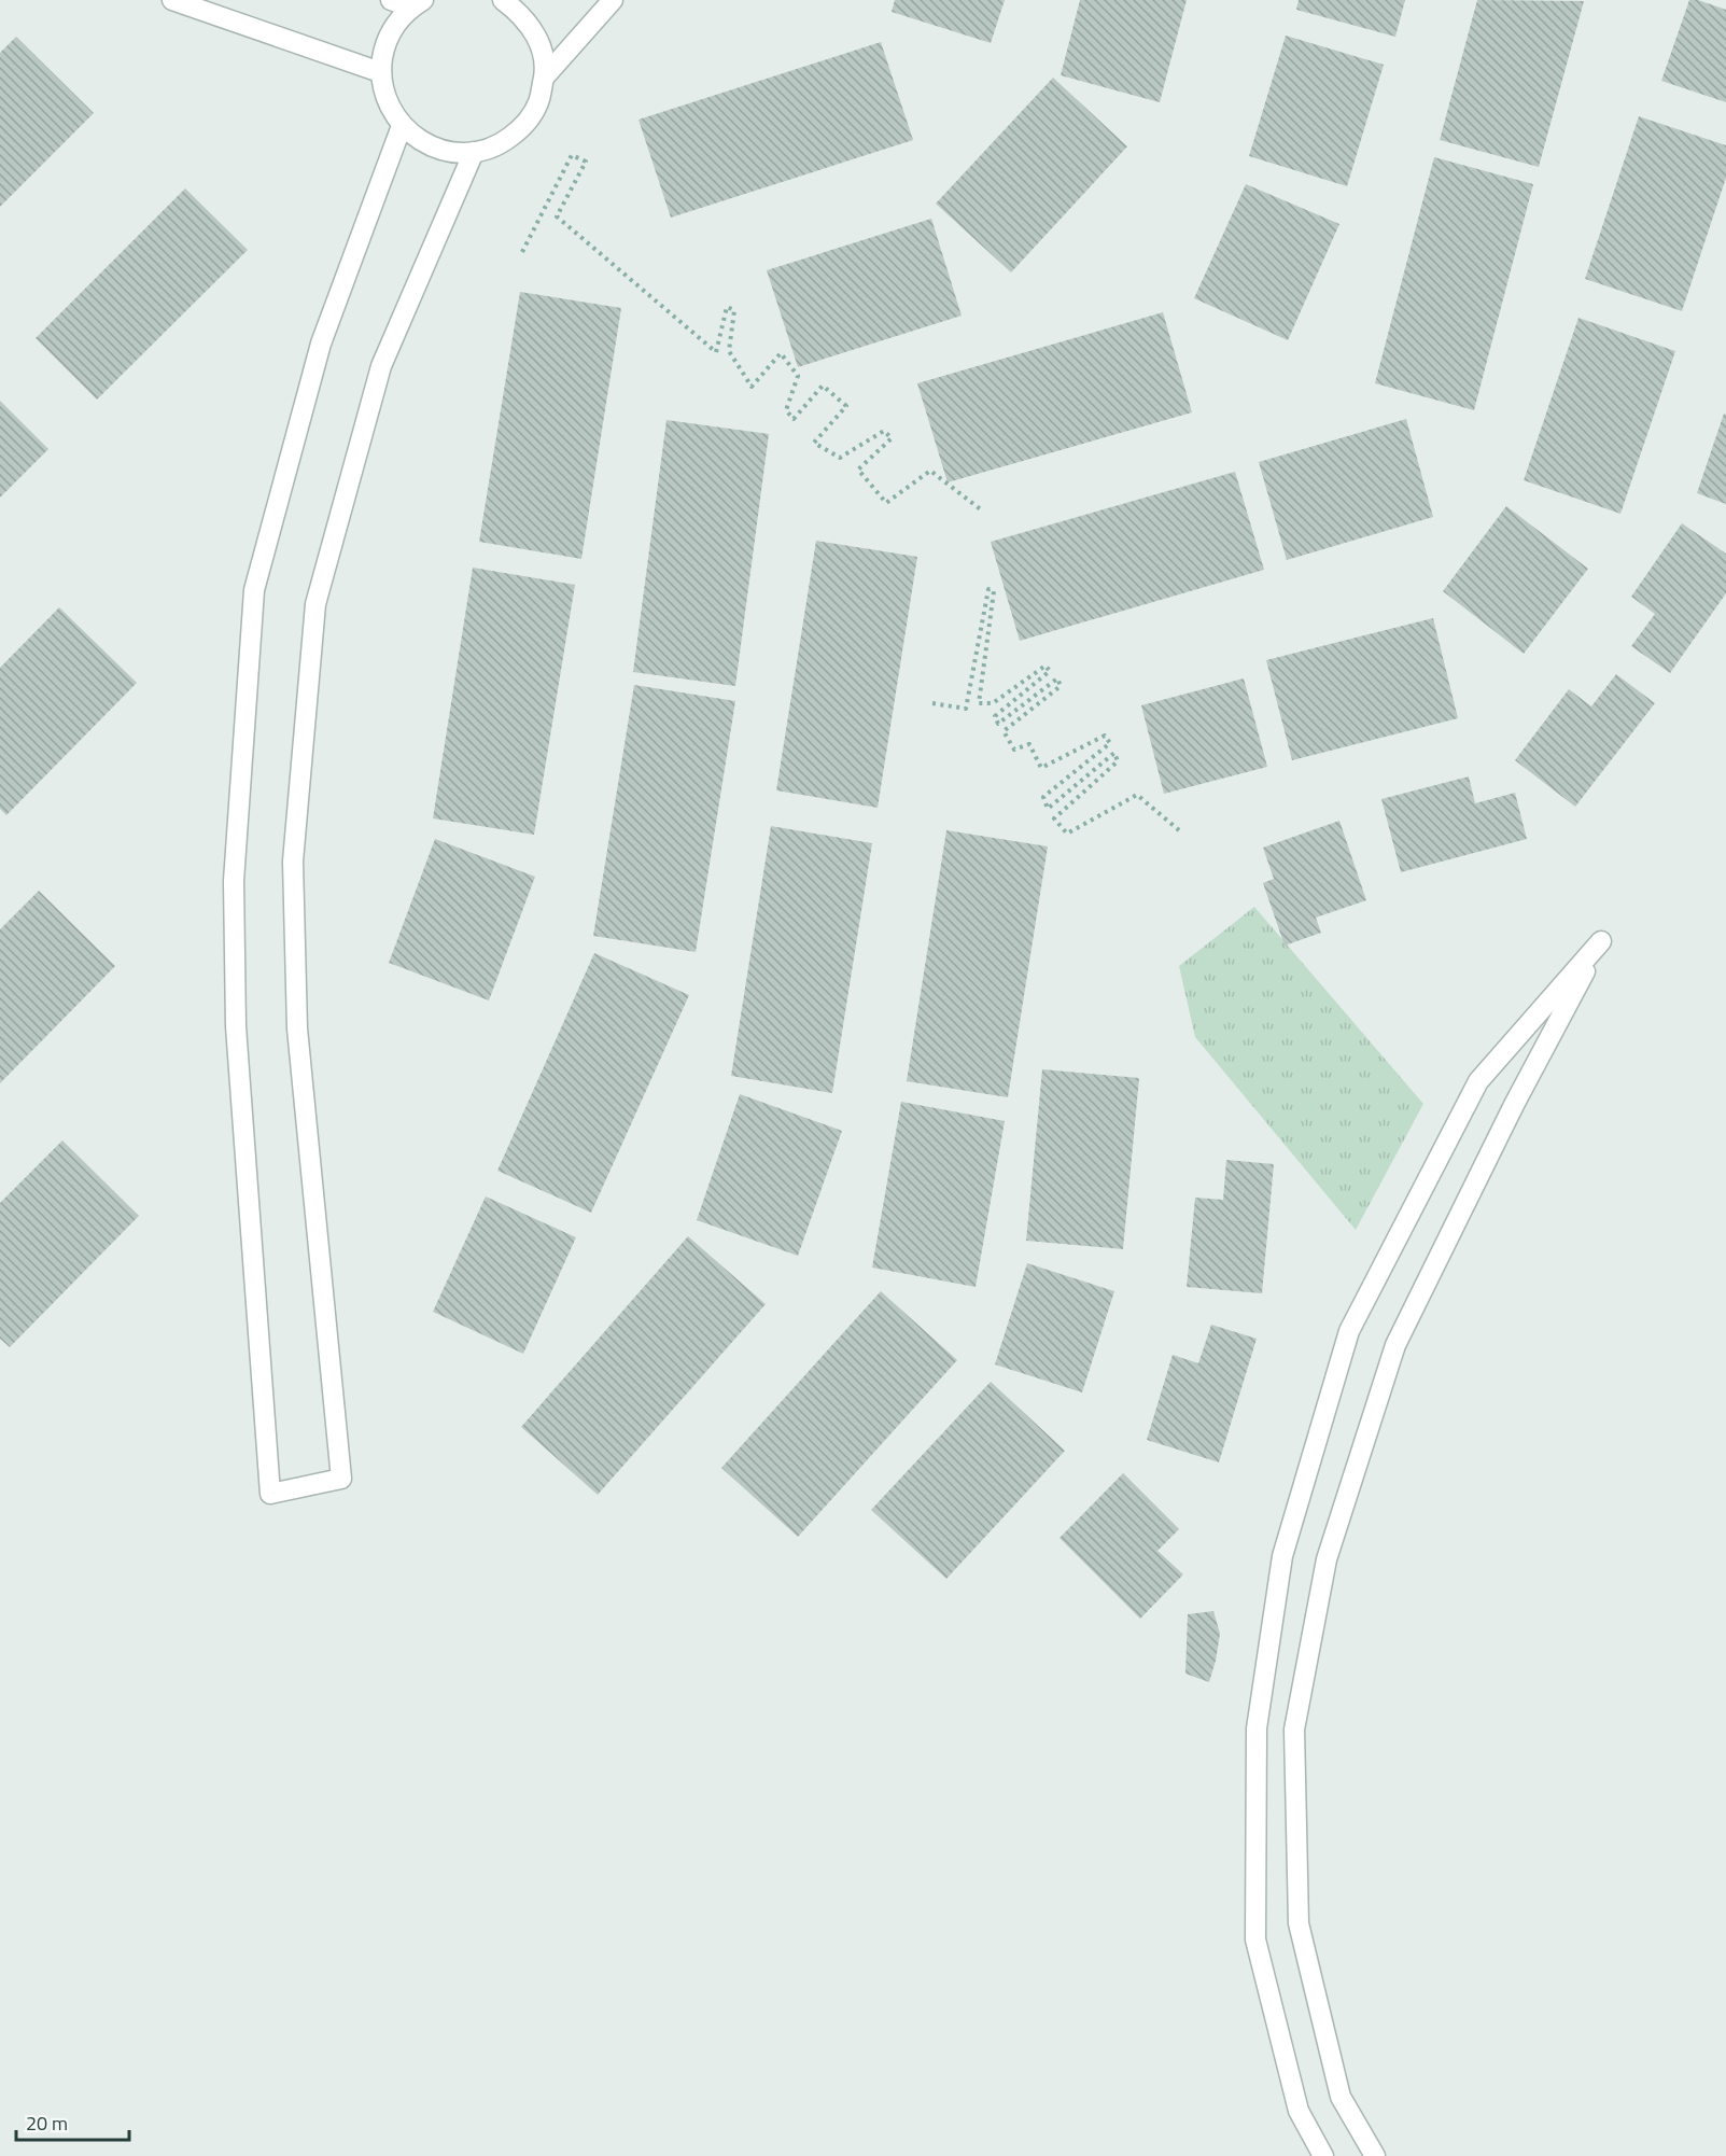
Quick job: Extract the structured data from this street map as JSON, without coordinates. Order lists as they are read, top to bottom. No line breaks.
{"scale_bar":"20 m"}
